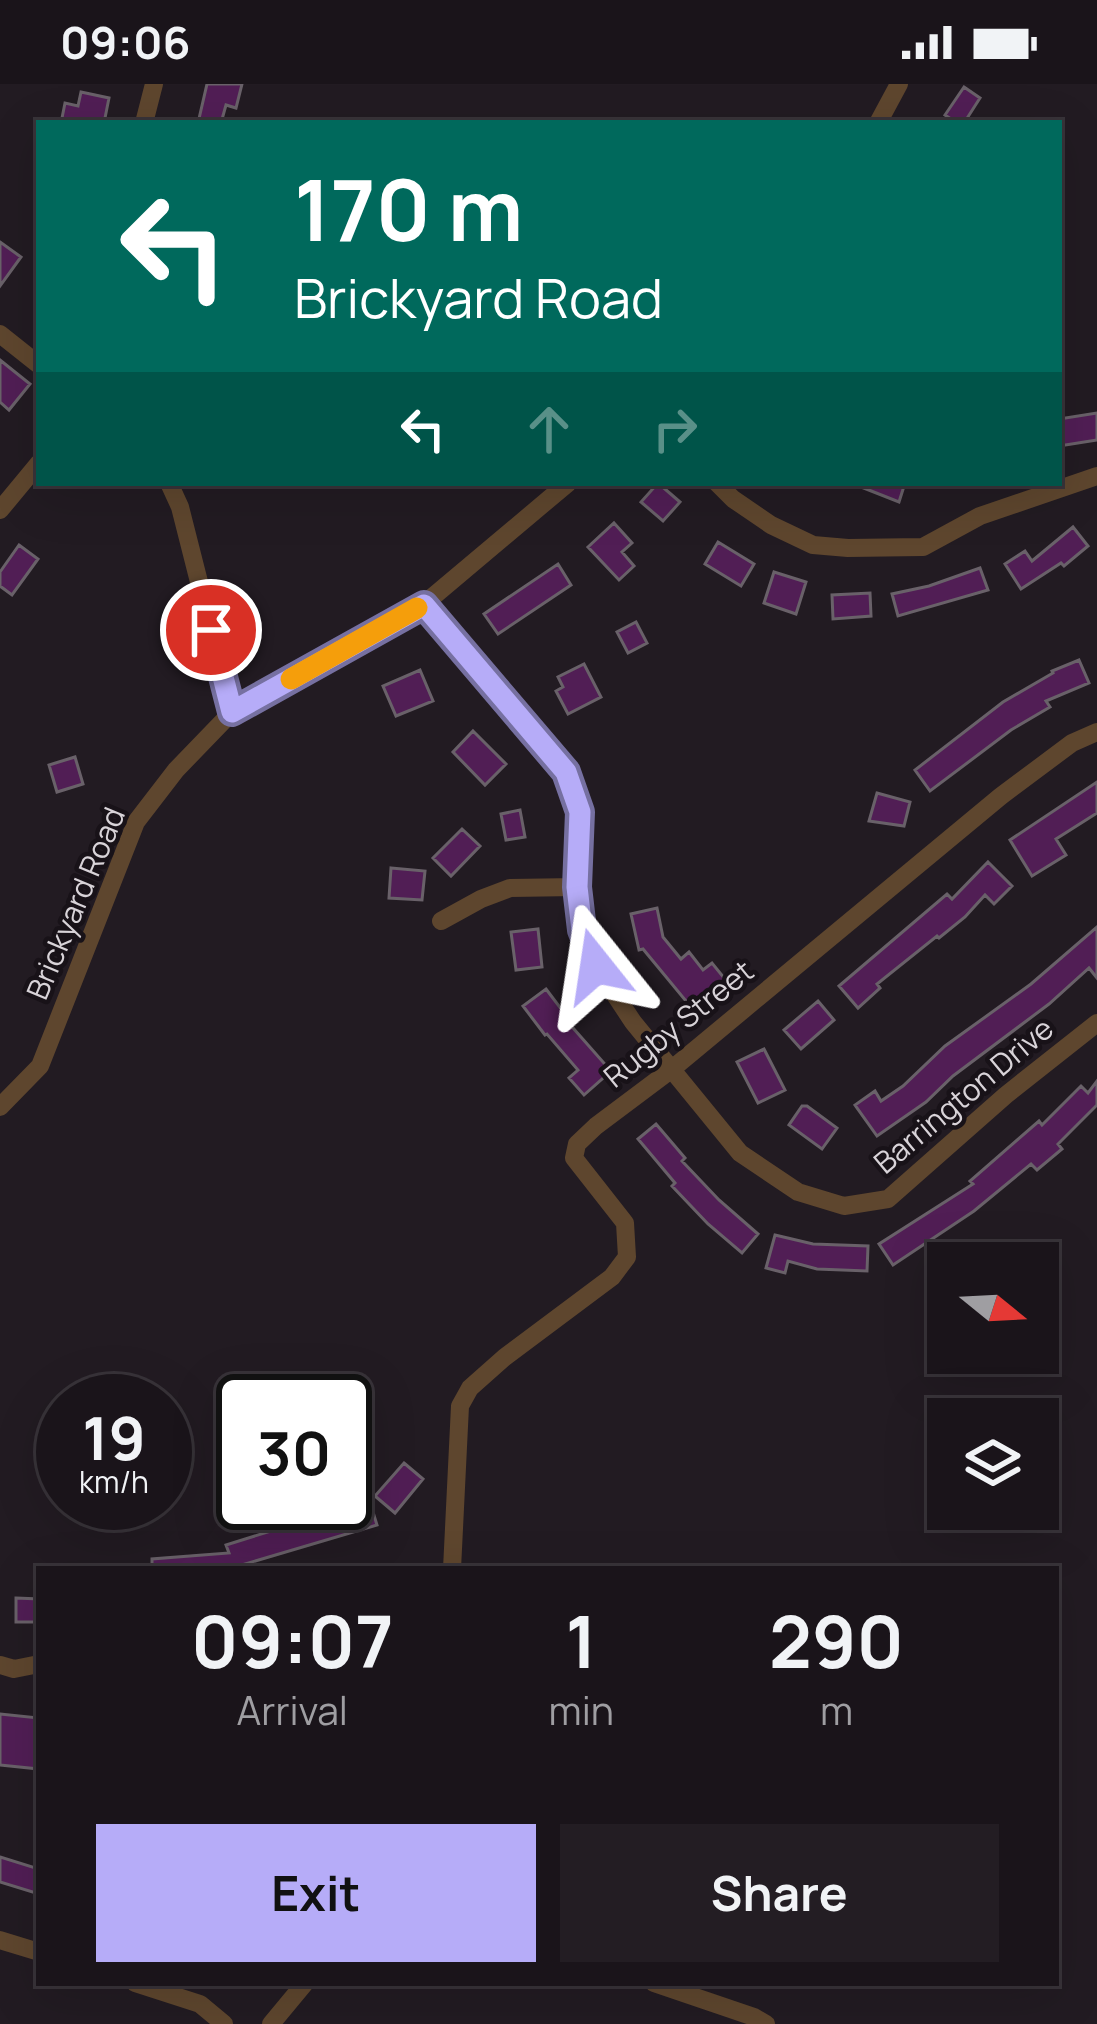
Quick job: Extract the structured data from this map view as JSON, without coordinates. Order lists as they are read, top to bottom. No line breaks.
{"streets":{"street":["Brickyard Road","Rugby Street","Barrington Drive"]},"crossings":[["Brickyard Road","Barrington Drive"],["Rugby Street","Barrington Drive"]],"north":"right","page":{"status":"09:06","turn":["170 m","Brickyard Road"],"speed":"19 km/h","limit":"30","eta":["09:07","Arrival","1","min","290","m"],"buttons":["Exit","Share"]}}
